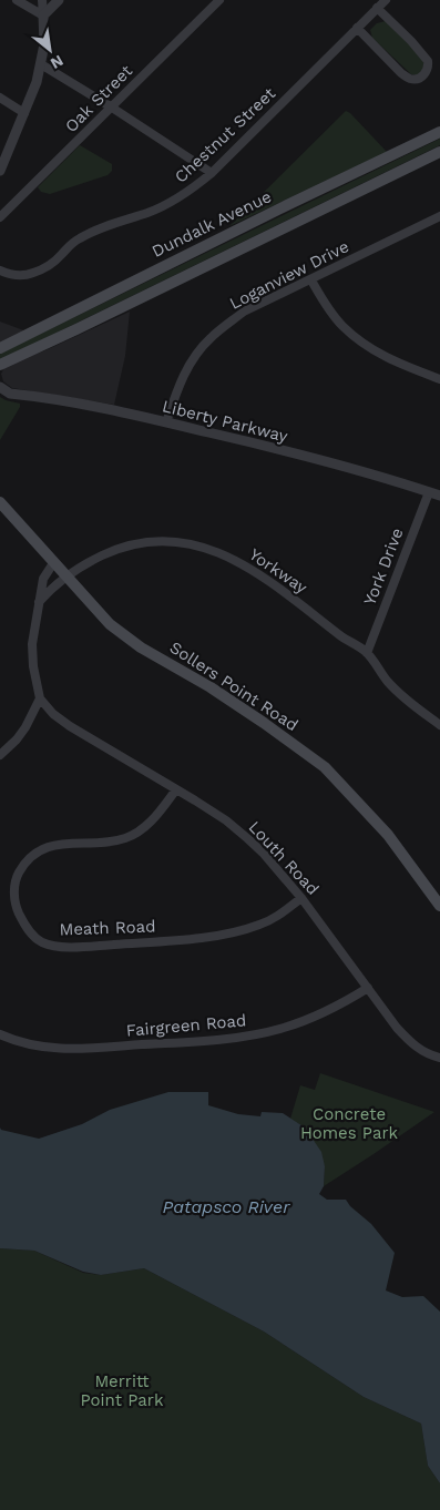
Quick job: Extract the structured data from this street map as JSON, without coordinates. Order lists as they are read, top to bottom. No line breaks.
{"streets":{"main road":["Dundalk Avenue","Sollers Point Road"],"street":["Oak Street","Chestnut Street","Loganview Drive","Liberty Parkway","York Drive","Yorkway","Louth Road","Meath Road","Fairgreen Road"]},"crossings":[["Loganview Drive","Liberty Parkway"],["Liberty Parkway","York Drive"],["York Drive","Yorkway"],["Yorkway","Sollers Point Road"],["Louth Road","Meath Road"],["Louth Road","Fairgreen Road"]],"water":["Patapsco River"],"parks":["Concrete Homes Park","Merritt Point Park"],"north":"bottom right"}
